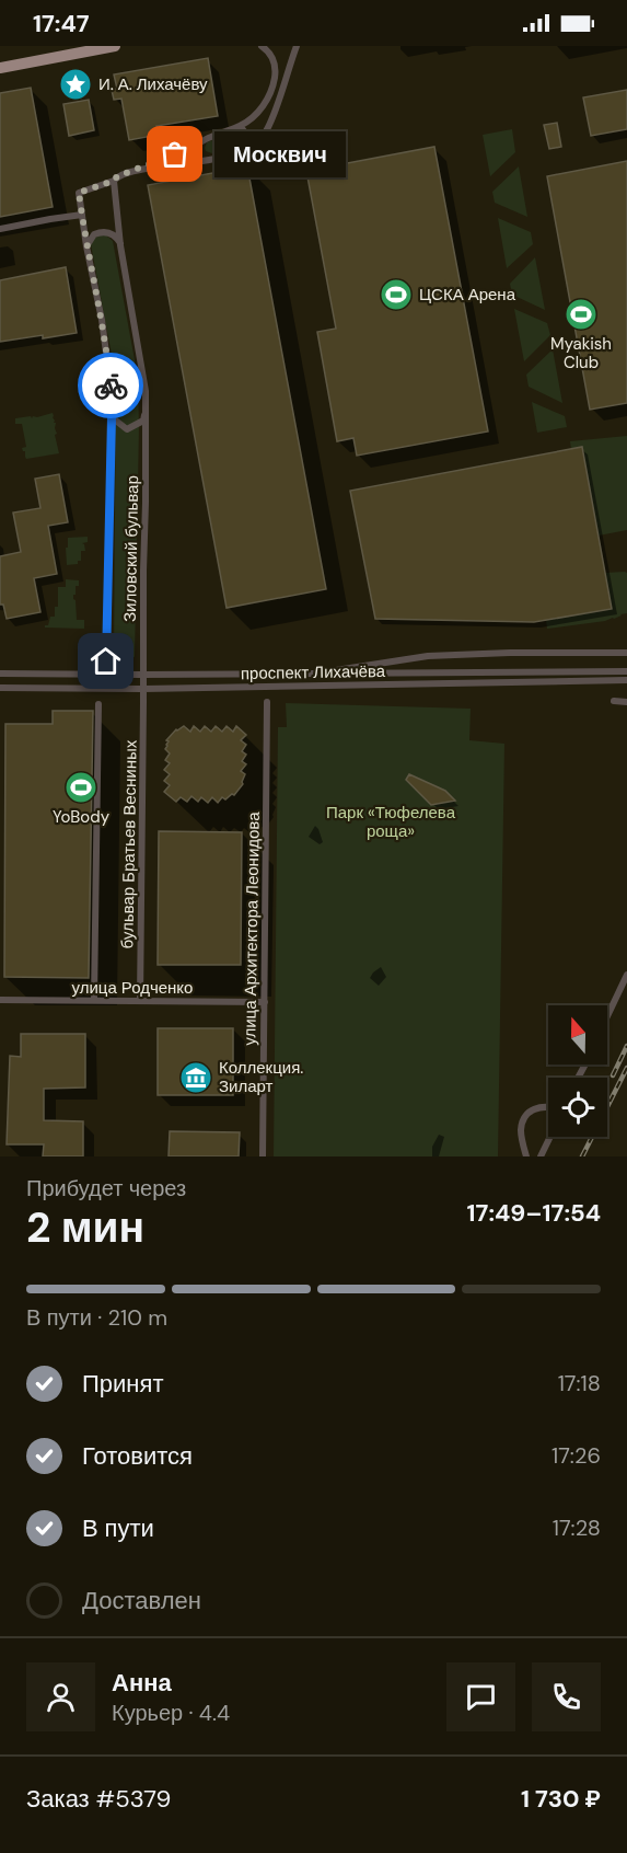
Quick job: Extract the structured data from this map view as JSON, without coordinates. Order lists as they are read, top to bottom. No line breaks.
{"streets":{"street":["Зиловский бульвар","проспект Лихачёва","бульвар Братьев Весниных","улица Архитектора Леонидова","улица Родченко"]},"crossings":[["Зиловский бульвар","проспект Лихачёва"],["Зиловский бульвар","бульвар Братьев Весниных"],["проспект Лихачёва","бульвар Братьев Весниных"],["бульвар Братьев Весниных","улица Родченко"],["улица Архитектора Леонидова","улица Родченко"]],"parks":["Парк «Тюфелева роща»"],"places":{"place":["И. А. Лихачёву"],"other":["Москвич"],"sports":["ЦСКА Арена","Myakish Club","YoBody"],"museum":["Коллекция. Зиларт"]},"north":"top","page":{"status":"17:47","bubble":"Москвич","heading":["2 мин","Прибудет через","17:49–17:54"],"panel":["Анна","Курьер · 4.4","Заказ #5379","1 730 ₽"],"bar":"В пути · 210 m","list":[["Принят","17:18"],["Готовится","17:26"],["В пути","17:28"],"Доставлен"]}}
